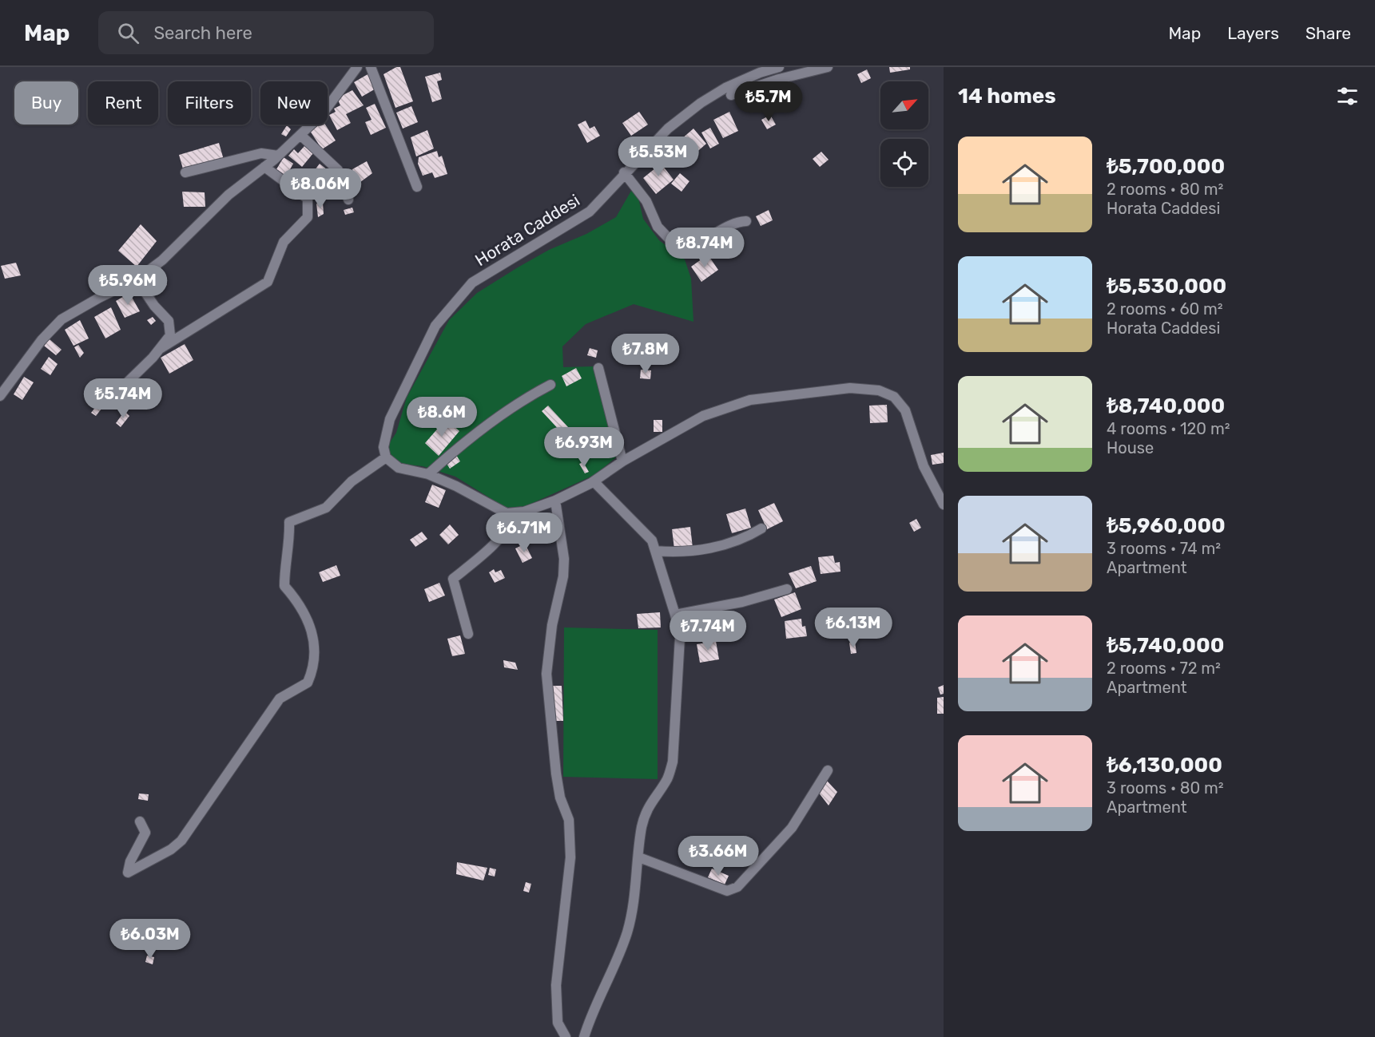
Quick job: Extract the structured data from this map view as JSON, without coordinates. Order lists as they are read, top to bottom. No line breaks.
{"streets":{"street":["Horata Caddesi"]},"north":"top right","page":{"header":"Map","search":"Search here","nav":["Map","Layers","Share"],"heading":"14 homes","price":["₺5.7M","₺5.53M","₺8.06M","₺8.74M","₺5.96M","₺7.8M","₺5.74M","₺8.6M","₺6.93M","₺6.71M","₺6.13M","₺7.74M","₺3.66M","₺6.03M"],"chip":["Buy","Rent","Filters","New"],"list":[{"name":"₺5,700,000","note":"2 rooms · 80 m² · Horata Caddesi"},{"name":"₺5,530,000","note":"2 rooms · 60 m² · Horata Caddesi"},{"name":"₺8,740,000","note":"4 rooms · 120 m² · House"},{"name":"₺5,960,000","note":"3 rooms · 74 m² · Apartment"},{"name":"₺5,740,000","note":"2 rooms · 72 m² · Apartment"},{"name":"₺6,130,000","note":"3 rooms · 80 m² · Apartment"}]}}
